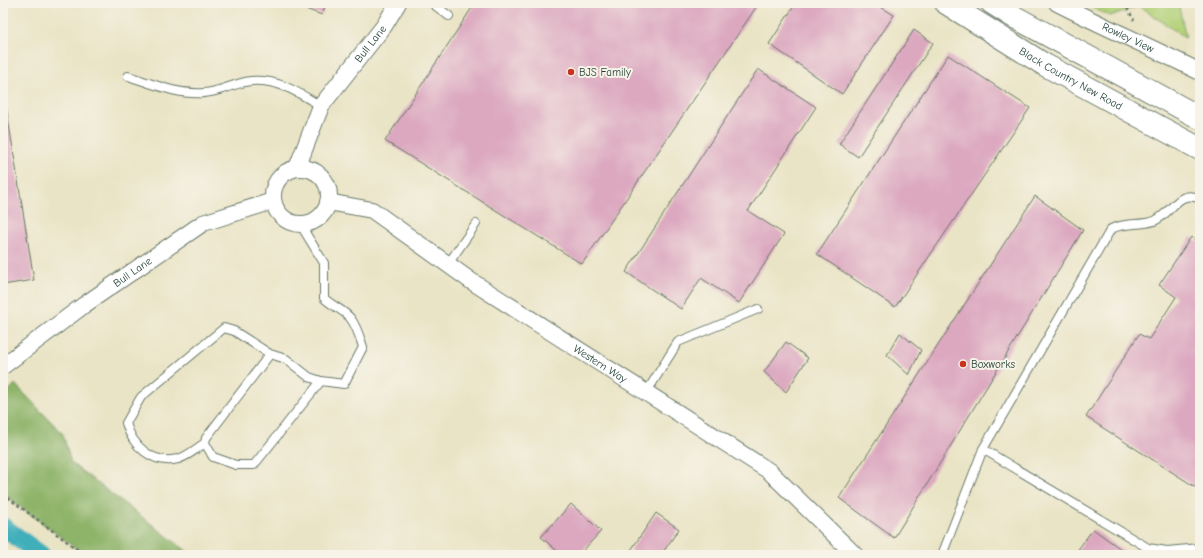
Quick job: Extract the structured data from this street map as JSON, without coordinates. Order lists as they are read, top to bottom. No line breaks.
{"streets":{"highway":["Black Country New Road"],"street":["Rowley View","Bull Lane","Western Way"]},"crossings":[["Bull Lane","Western Way"]],"places":["BJS Family","Boxworks"]}
